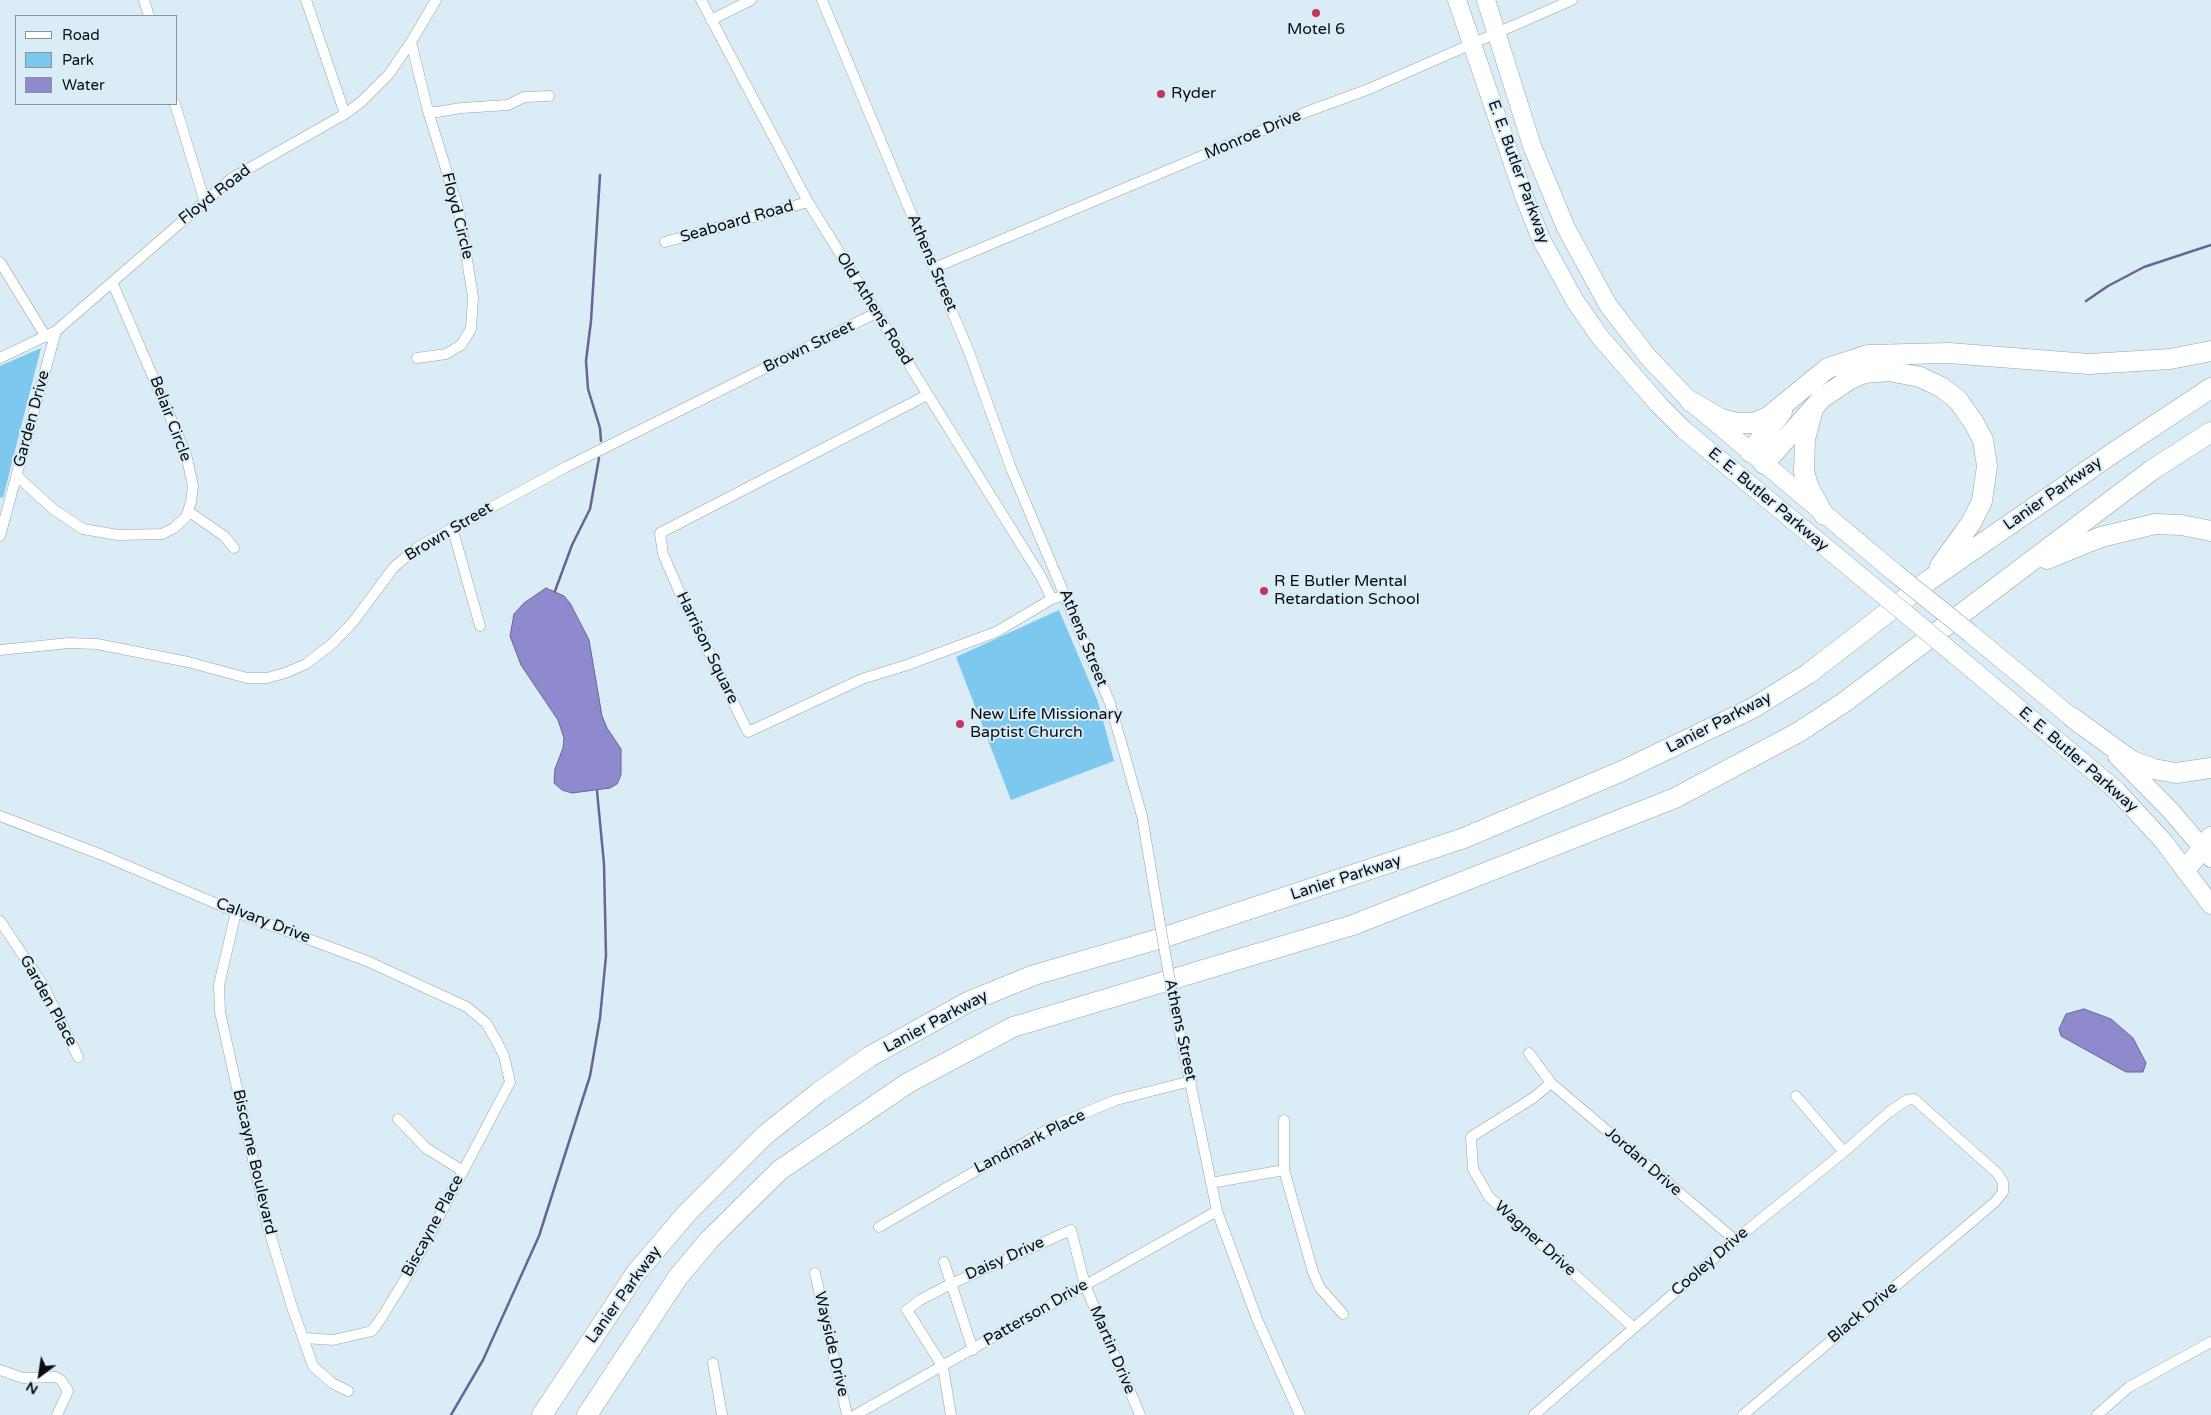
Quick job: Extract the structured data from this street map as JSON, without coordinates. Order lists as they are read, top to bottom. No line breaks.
{"streets":{"highway":["E. E. Butler Parkway","Lanier Parkway"],"street":["Monroe Drive","Floyd Road","Floyd Circle","Seaboard Road","Athens Street","Old Athens Road","Brown Street","Garden Drive","Belair Circle","Harrison Square","Calvary Drive","Garden Place","Landmark Place","Biscayne Boulevard","Jordan Drive","Biscayne Place","Wagner Drive","Daisy Drive","Cooley Drive","Patterson Drive","Black Drive","Wayside Drive","Martin Drive"]},"crossings":[["Monroe Drive","E. E. Butler Parkway"],["Monroe Drive","Athens Street"],["Floyd Road","Floyd Circle"],["Floyd Road","Garden Drive"],["Floyd Road","Belair Circle"],["Seaboard Road","Old Athens Road"],["Athens Street","Landmark Place"],["Athens Street","Patterson Drive"],["Old Athens Road","Brown Street"],["Old Athens Road","Harrison Square"],["Calvary Drive","Biscayne Boulevard"],["Calvary Drive","Biscayne Place"],["Biscayne Boulevard","Biscayne Place"],["Jordan Drive","Wagner Drive"],["Jordan Drive","Cooley Drive"],["Wagner Drive","Cooley Drive"],["Daisy Drive","Patterson Drive"],["Daisy Drive","Martin Drive"],["Cooley Drive","Black Drive"],["Patterson Drive","Martin Drive"]],"places":["Motel 6","Ryder","R E Butler Mental Retardation School","New Life Missionary Baptist Church"],"legend":["Road","Park","Water"],"north":"bottom left"}
